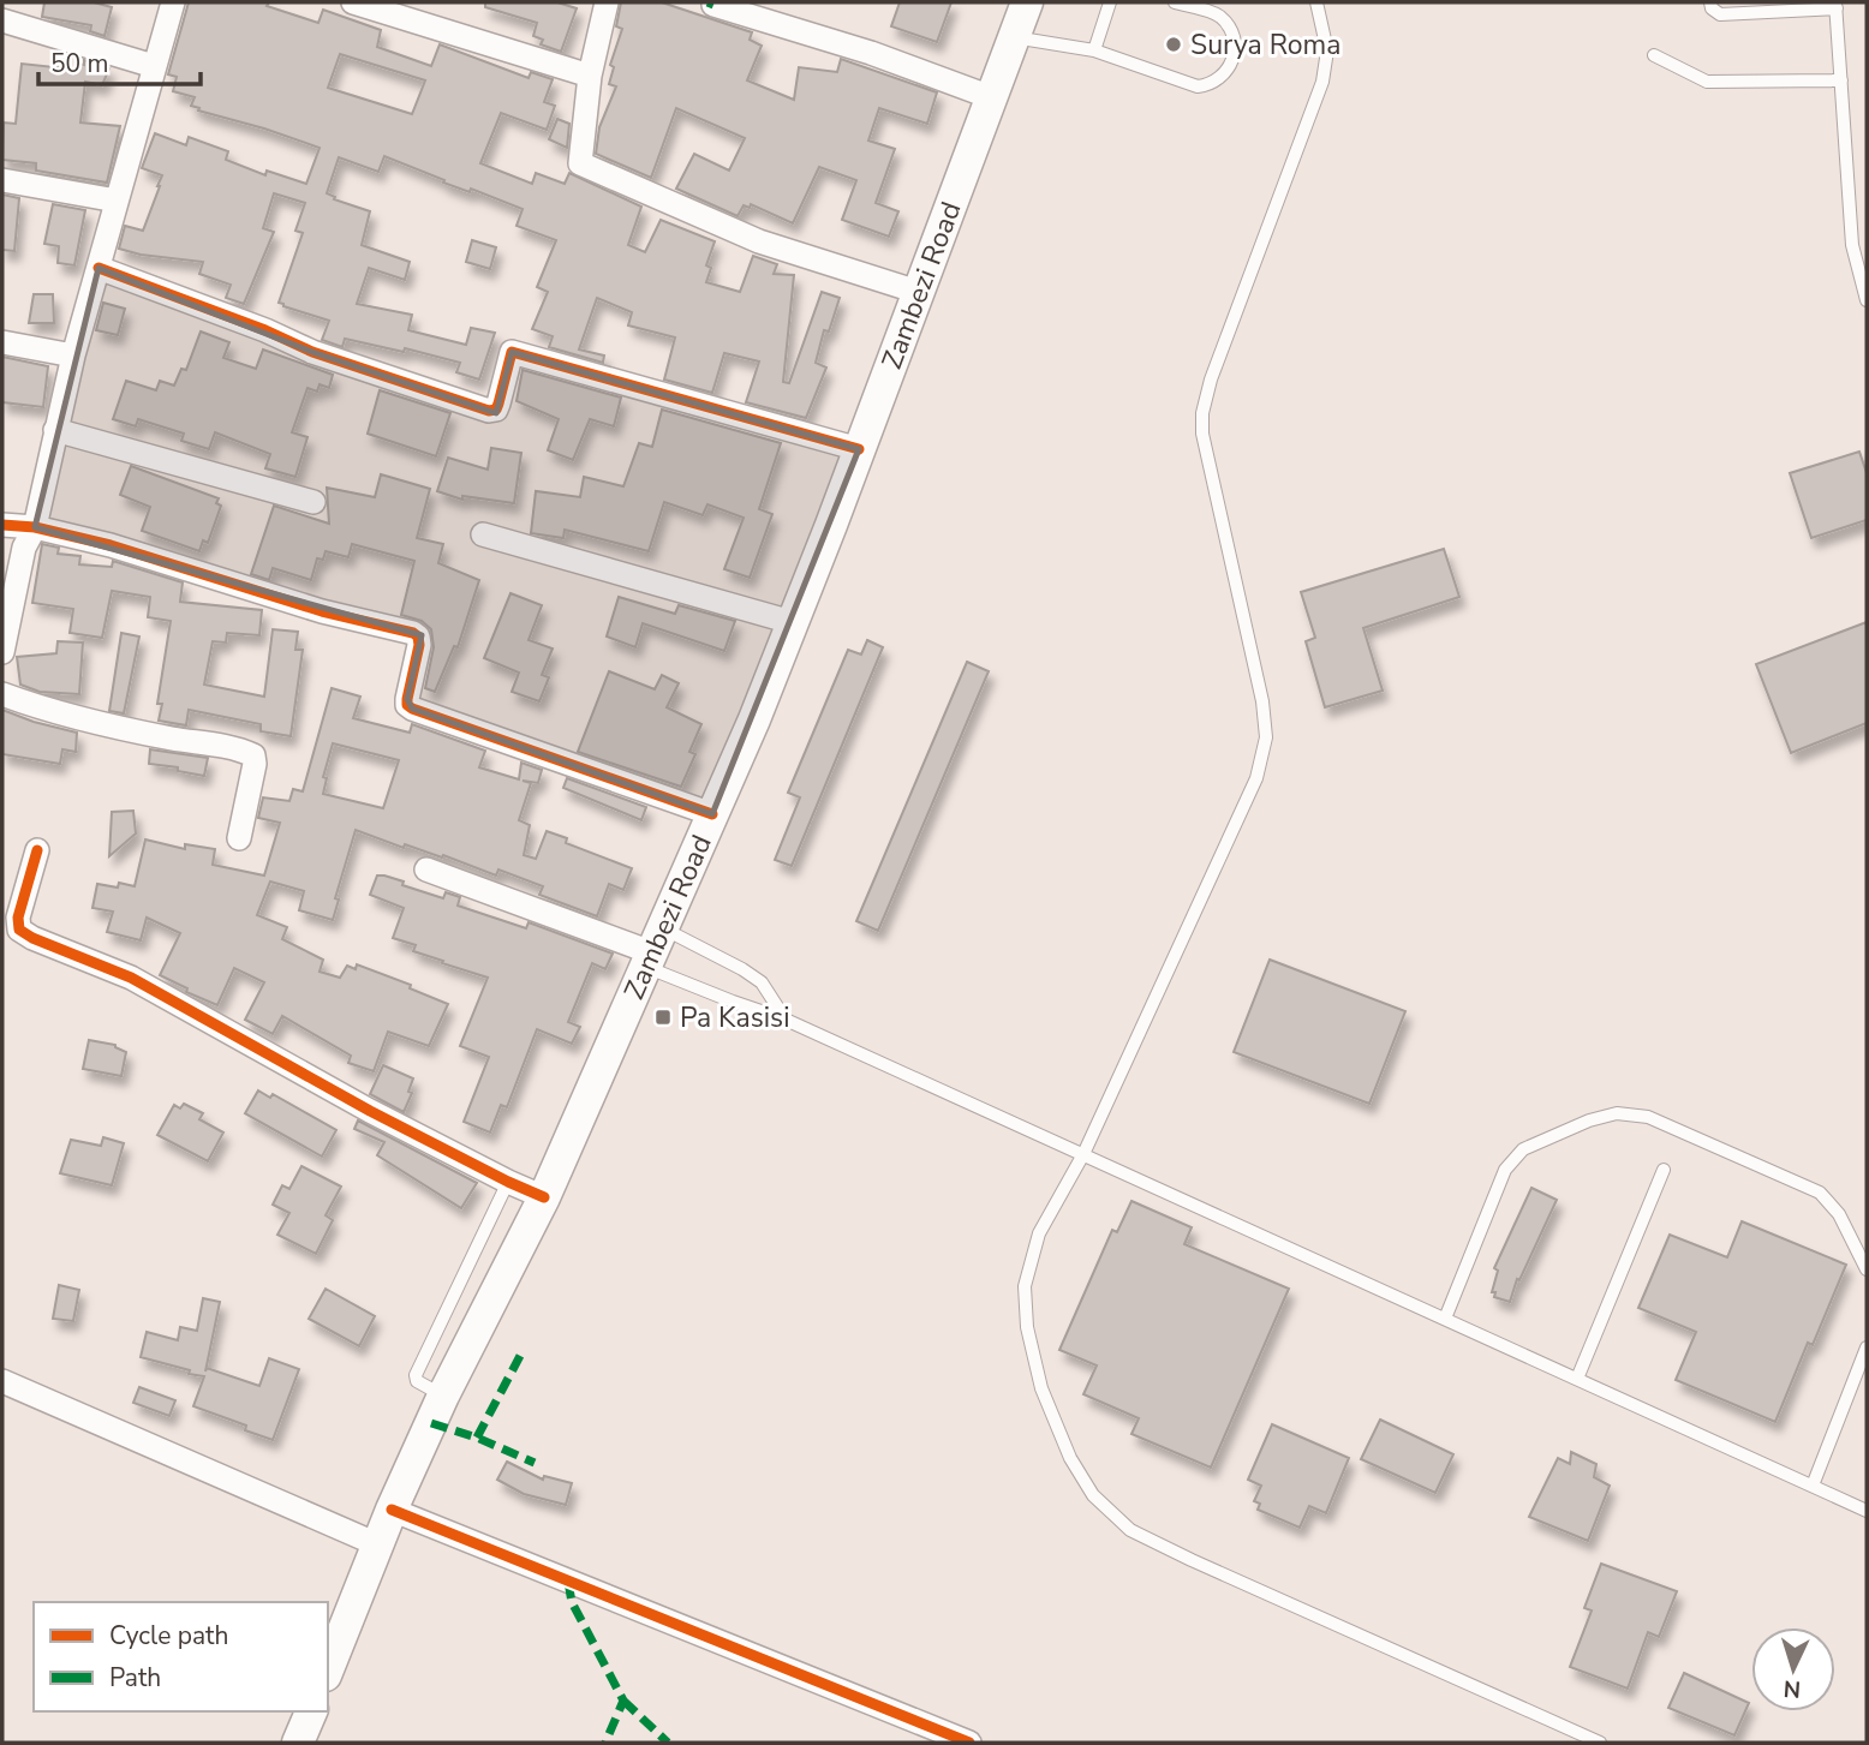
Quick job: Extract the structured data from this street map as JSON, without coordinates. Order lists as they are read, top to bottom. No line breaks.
{"streets":{"main road":["Zambezi Road"]},"places":{"other":["Surya Roma"],"transit":["Pa Kasisi"]},"legend":["Cycle path","Path"],"scale_bar":"50 m","north":"bottom"}
